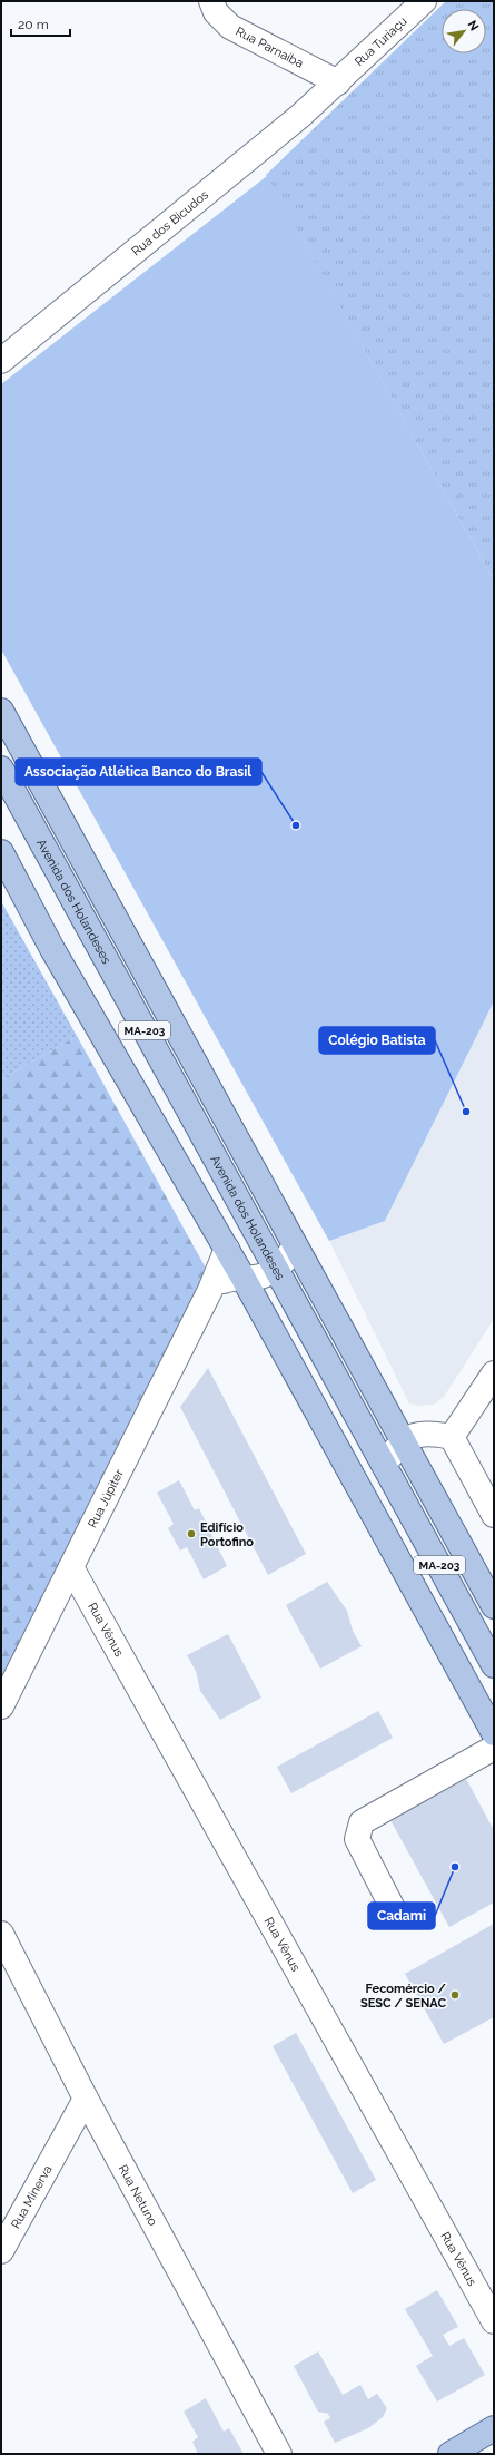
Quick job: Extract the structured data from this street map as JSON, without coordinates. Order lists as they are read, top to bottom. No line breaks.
{"streets":{"main road":["Avenida dos Holandeses","MA-203"],"street":["Rua Turiaçu","Rua Parnaíba","Rua dos Bicudos","Rua Júpiter","Rua Vênus","Rua Netuno","Rua Minerva"]},"crossings":[["Rua Turiaçu","Rua Parnaíba"],["Rua Turiaçu","Rua dos Bicudos"],["Rua Parnaíba","Rua dos Bicudos"],["Rua Júpiter","Rua Vênus"],["Rua Netuno","Rua Minerva"]],"places":["Associação Atlética Banco do Brasil","Colégio Batista","Edifício Portofino","Cadami","Fecomércio / SESC / SENAC"],"scale_bar":"20 m","north":"top right"}
